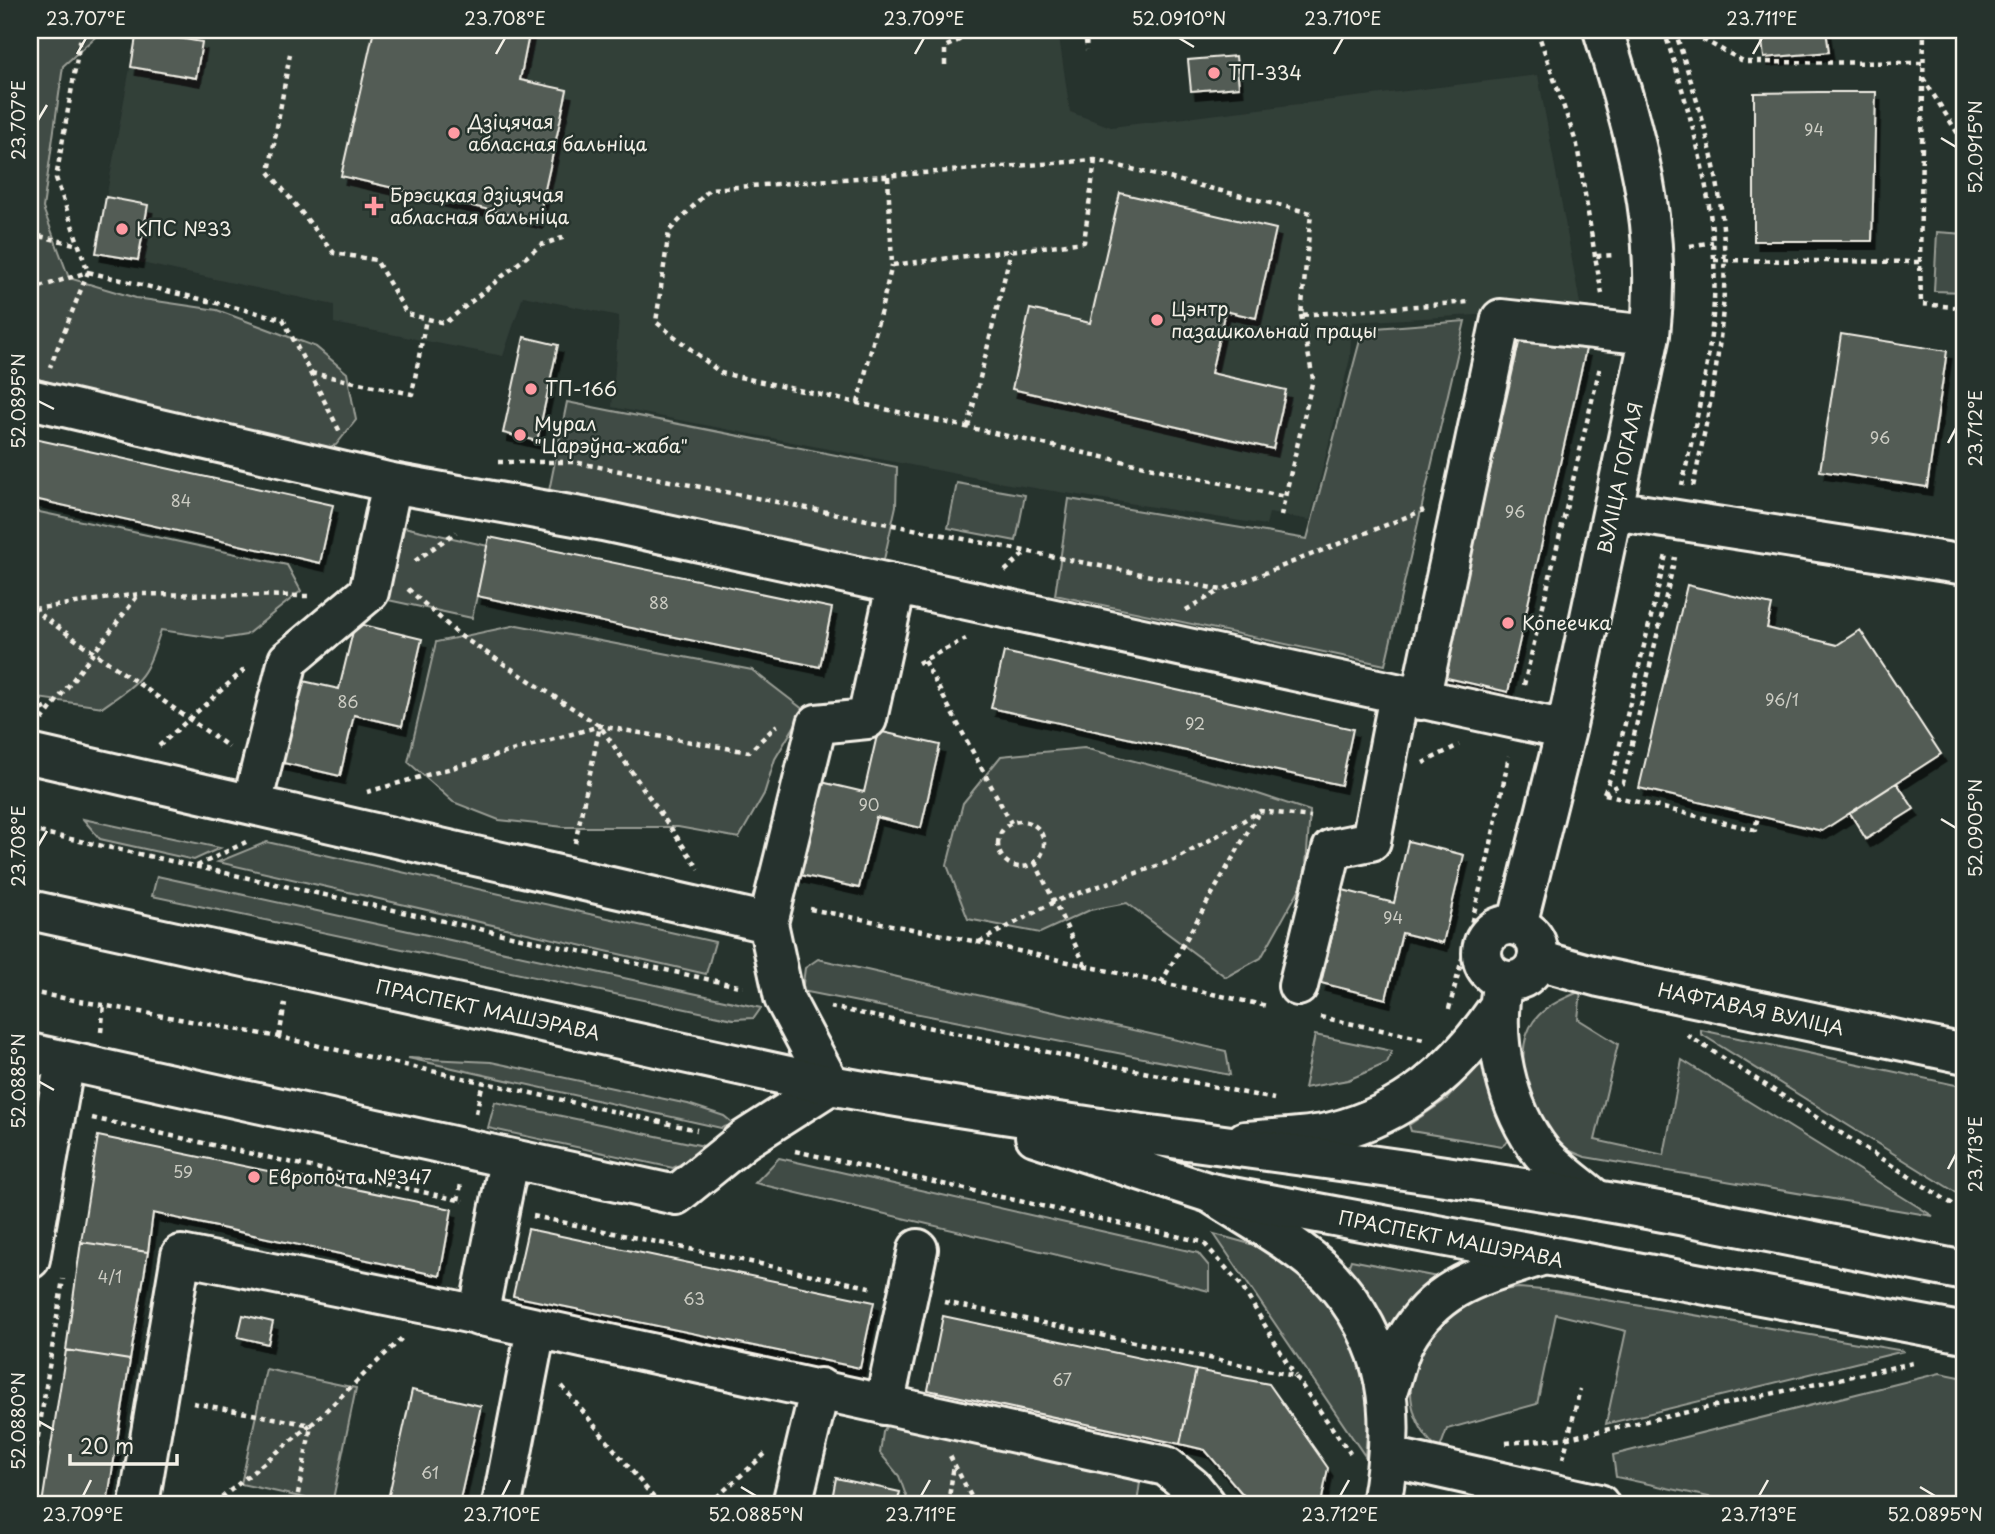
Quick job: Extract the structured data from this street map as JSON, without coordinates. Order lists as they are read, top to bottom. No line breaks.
{"streets":{"street":["ВУЛІЦА ГОГАЛЯ","НАФТАВАЯ ВУЛІЦА","ПРАСПЕКТ МАШЭРАВА"]},"crossings":[["ВУЛІЦА ГОГАЛЯ","НАФТАВАЯ ВУЛІЦА"]],"places":{"other":["ТП-334","Дзіцячая абласная бальніца","КПС №33","Цэнтр пазашкольнай працы","ТП-166","Мурал \"Царэўна-жаба\"","Копеечка","Европочта №347"],"health":["Брэсцкая дзіцячая абласная бальніца"]},"house_numbers":["94","96","84","96","88","96/1","86","92","90","94","59","4/1","63","67","61"],"scale_bar":"20 m","coordinates":["23.707°E","23.708°E","23.709°E","52.0910°N","23.710°E","23.711°E","52.0915°N","52.0895°N","23.712°E","52.0905°N","52.0885°N","23.713°E","52.0880°N"]}
